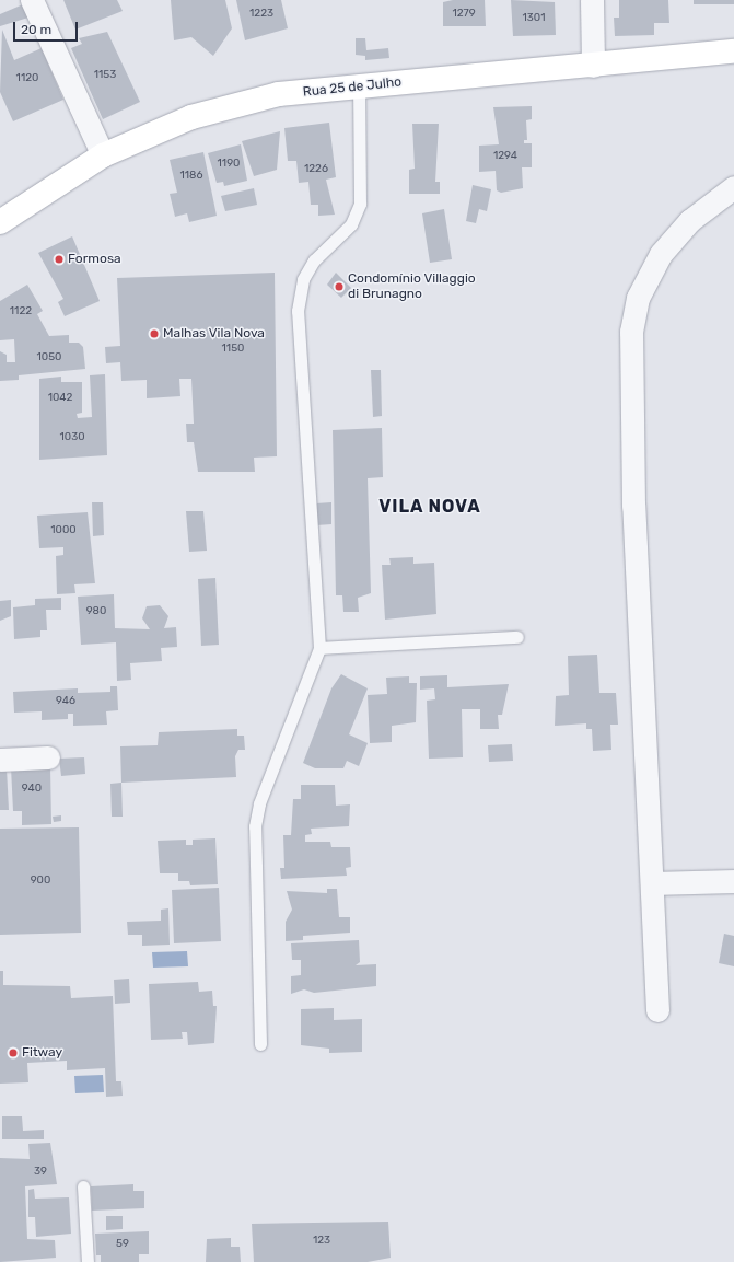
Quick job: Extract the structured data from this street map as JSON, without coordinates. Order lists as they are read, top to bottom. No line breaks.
{"streets":{"main road":["Rua 25 de Julho"]},"districts":["VILA NOVA"],"places":["Formosa","Condomínio Villaggio di Brunagno","Malhas Vila Nova","Fitway"],"house_numbers":["1223","1279","1301","1153","1120","1294","1190","1226","1186","1122","1150","1050","1042","1030","1000","980","946","940","900","39","123","59"],"scale_bar":"20 m"}
